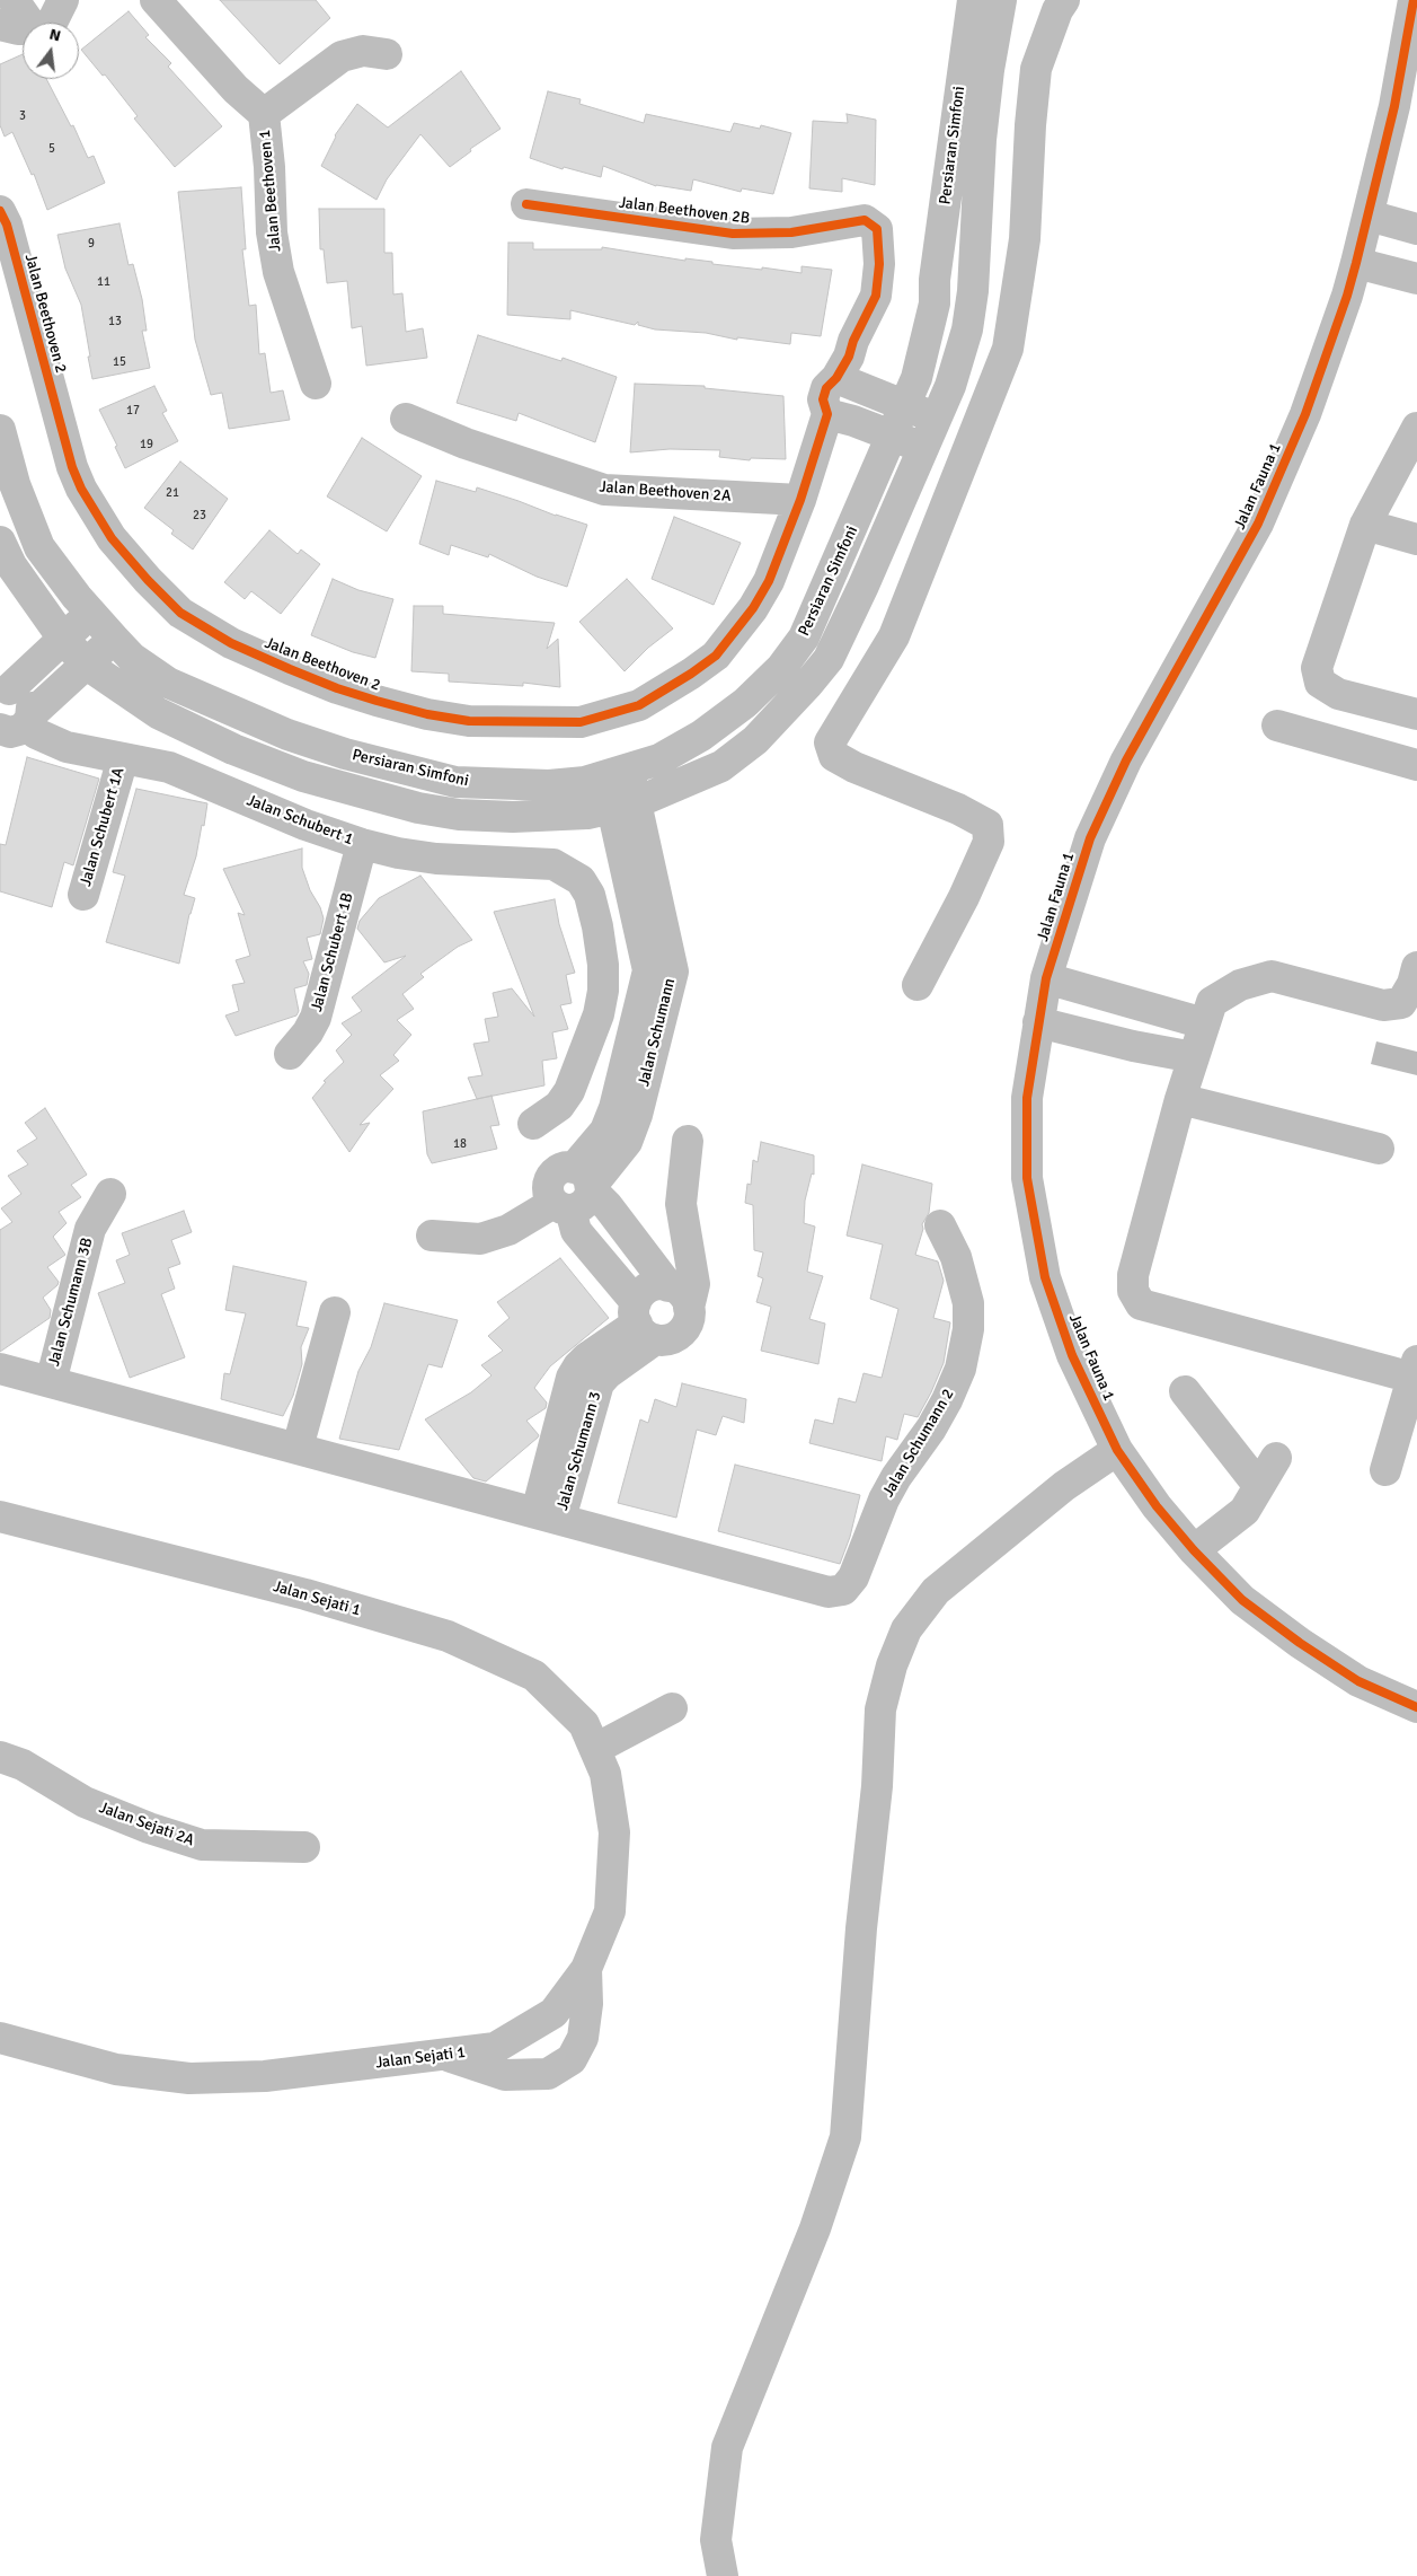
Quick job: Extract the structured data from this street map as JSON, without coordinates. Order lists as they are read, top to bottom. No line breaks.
{"streets":{"street":["Persiaran Simfoni","Jalan Beethoven 1","Jalan Beethoven 2B","Jalan Beethoven 2","Jalan Fauna 1","Jalan Beethoven 2A","Jalan Schubert 1","Jalan Schubert 1A","Jalan Schubert 1B","Jalan Schumann","Jalan Schumann 3B","Jalan Schumann 2","Jalan Schumann 3","Jalan Sejati 1","Jalan Sejati 2A"]},"crossings":[["Persiaran Simfoni","Jalan Schumann"],["Jalan Beethoven 2B","Jalan Beethoven 2"],["Jalan Beethoven 2","Jalan Beethoven 2A"],["Jalan Schubert 1","Jalan Schubert 1A"],["Jalan Schubert 1","Jalan Schubert 1B"],["Jalan Schumann 2","Jalan Schumann 3"]],"house_numbers":["3","5","9","11","13","15","17","19","21","23","18"],"north":"top"}
